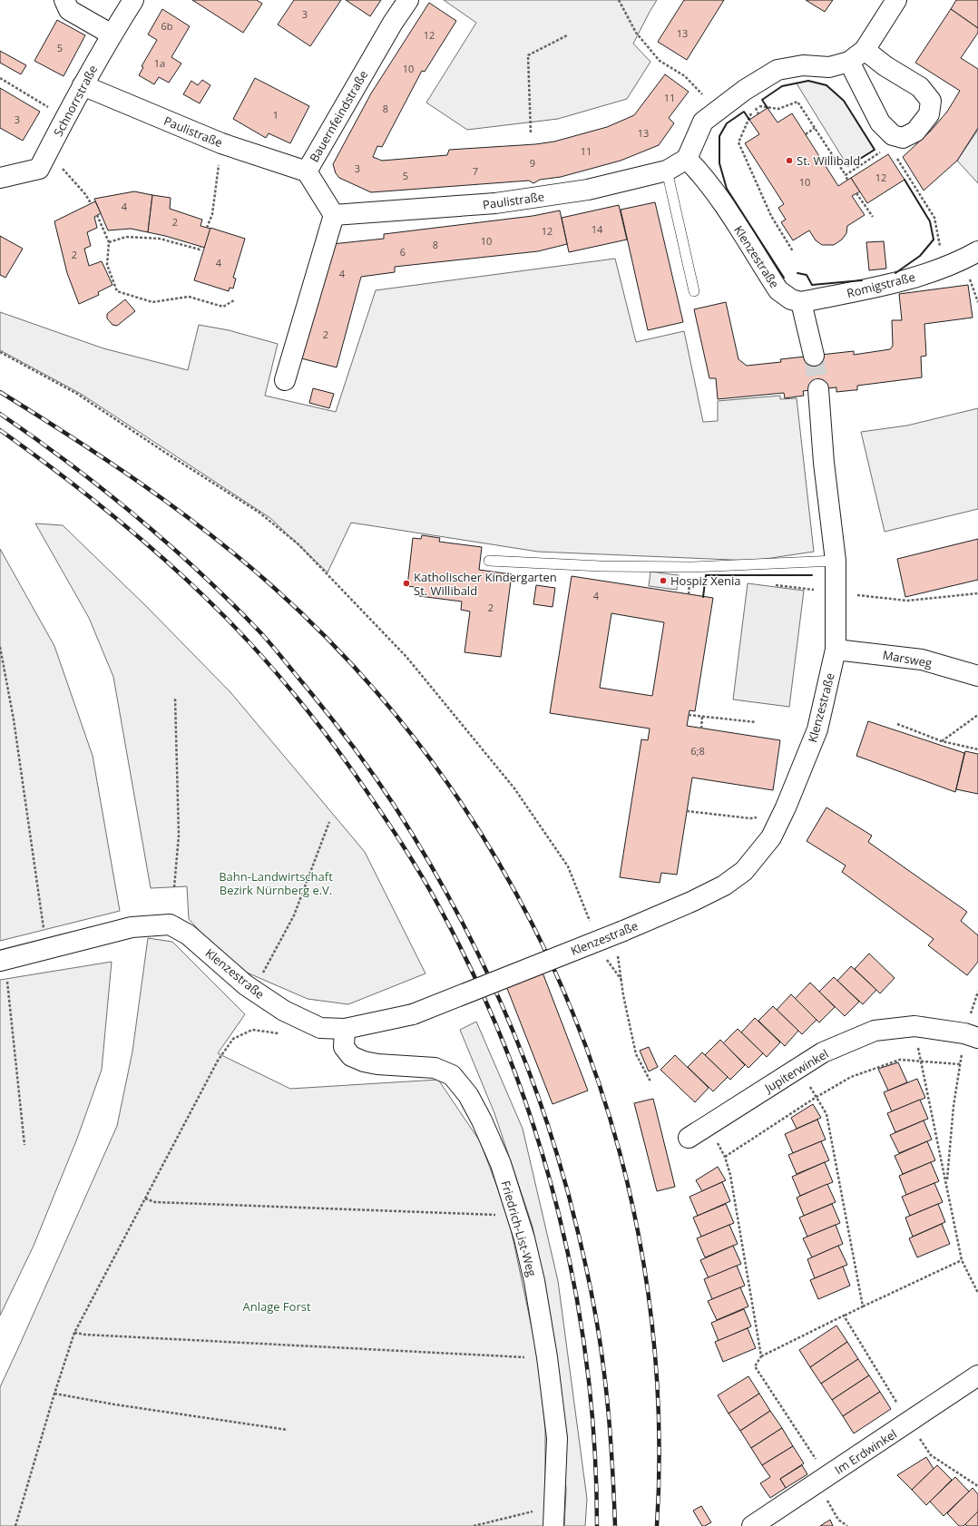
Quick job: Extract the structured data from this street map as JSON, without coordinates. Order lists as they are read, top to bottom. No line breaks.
{"streets":{"street":["Schnorrstraße","Bauernfeindstraße","Paulistraße","Klenzestraße","Romigstraße","Marsweg","Jupiterwinkel","Friedrich-List-Weg","Im Erdwinkel"]},"crossings":[["Schnorrstraße","Paulistraße"],["Bauernfeindstraße","Paulistraße"],["Paulistraße","Klenzestraße"],["Klenzestraße","Romigstraße"],["Klenzestraße","Marsweg"],["Klenzestraße","Friedrich-List-Weg"]],"parks":["Bahn-Landwirtschaft Bezirk Nürnberg e.V.","Anlage Forst"],"places":["St. Willibald","Hospiz Xenia","Katholischer Kindergarten St. Willibald"],"house_numbers":["3","6b","13","12","5","1a","10","11","8","1","3","13","11","9","3","7","5","12","10","4","2","14","12","10","8","6","2","4","4","2","4","2","6;8"]}
